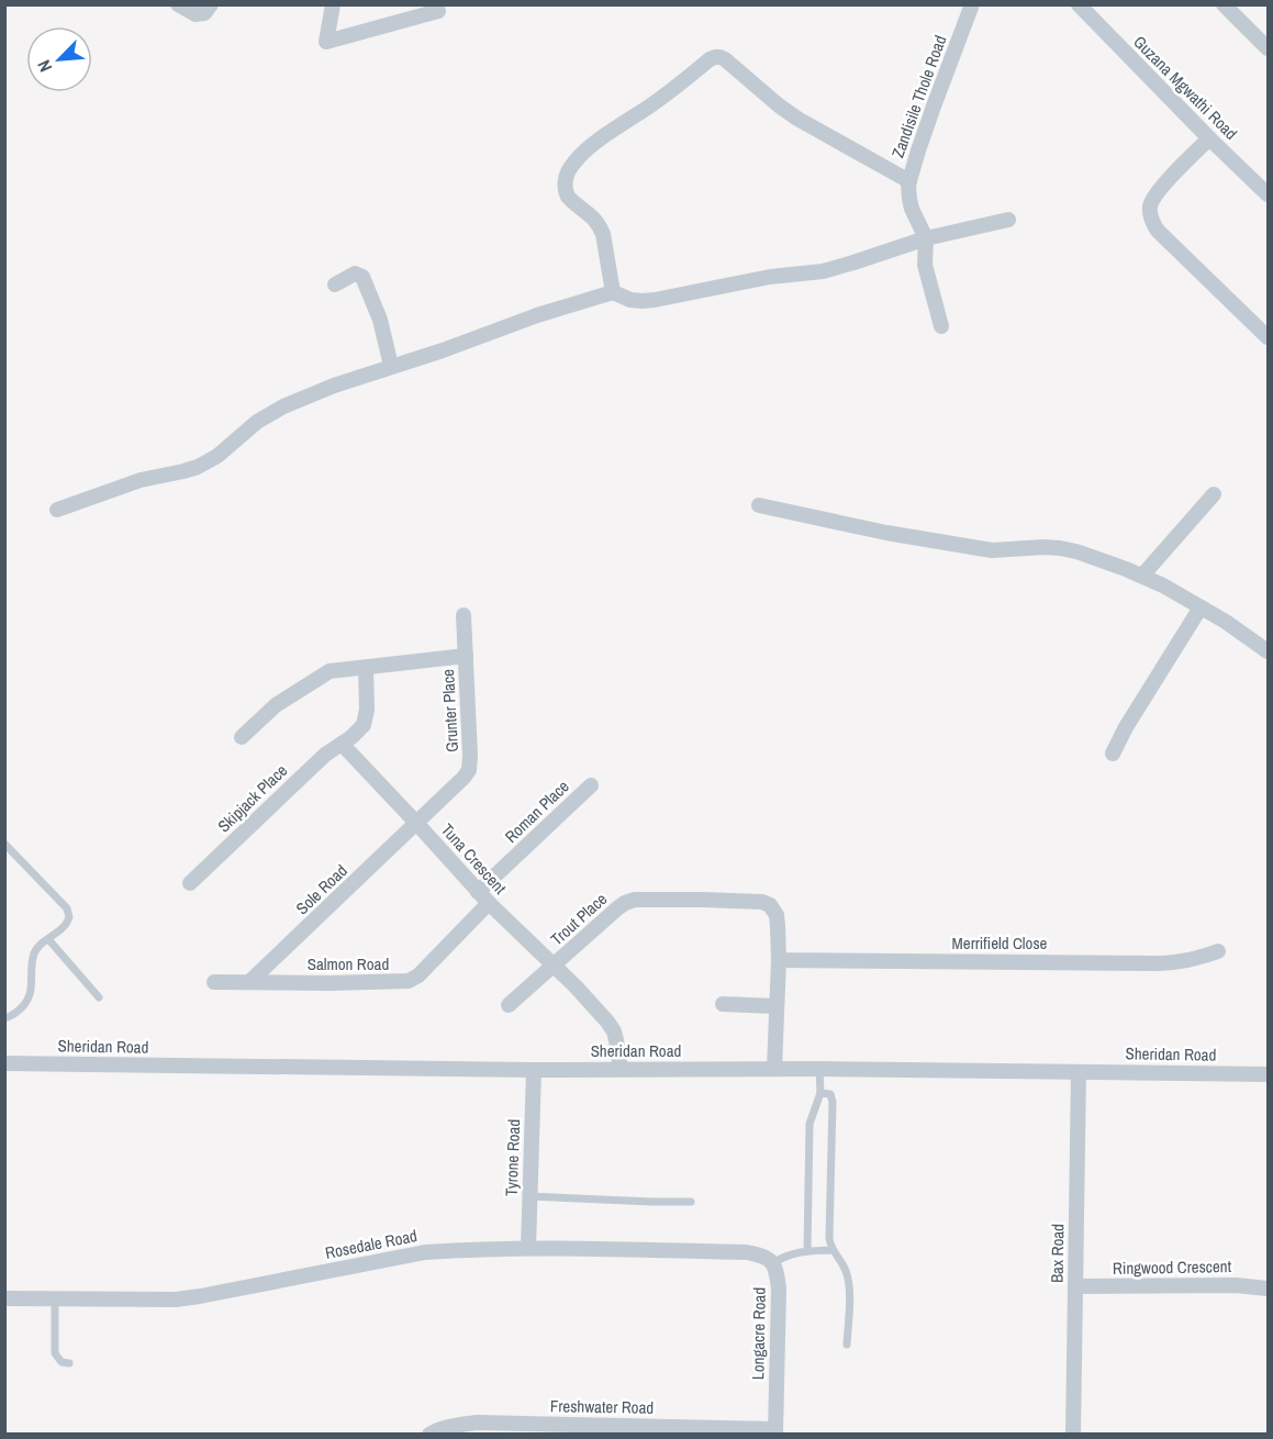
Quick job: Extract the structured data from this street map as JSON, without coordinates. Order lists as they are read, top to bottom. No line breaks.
{"streets":{"street":["Guzana Mgwathi Road","Zandisile Thole Road","Grunter Place","Skipjack Place","Roman Place","Tuna Crescent","Sole Road","Trout Place","Merrifield Close","Salmon Road","Sheridan Road","Tyrone Road","Rosedale Road","Bax Road","Ringwood Crescent","Longacre Road","Freshwater Road"]},"crossings":[["Grunter Place","Tuna Crescent"],["Grunter Place","Sole Road"],["Skipjack Place","Tuna Crescent"],["Roman Place","Tuna Crescent"],["Roman Place","Salmon Road"],["Tuna Crescent","Sole Road"],["Tuna Crescent","Trout Place"],["Tuna Crescent","Salmon Road"],["Tuna Crescent","Sheridan Road"],["Sole Road","Salmon Road"],["Trout Place","Merrifield Close"],["Sheridan Road","Tyrone Road"],["Sheridan Road","Bax Road"],["Tyrone Road","Rosedale Road"],["Rosedale Road","Longacre Road"],["Bax Road","Ringwood Crescent"],["Longacre Road","Freshwater Road"]],"north":"bottom left"}
